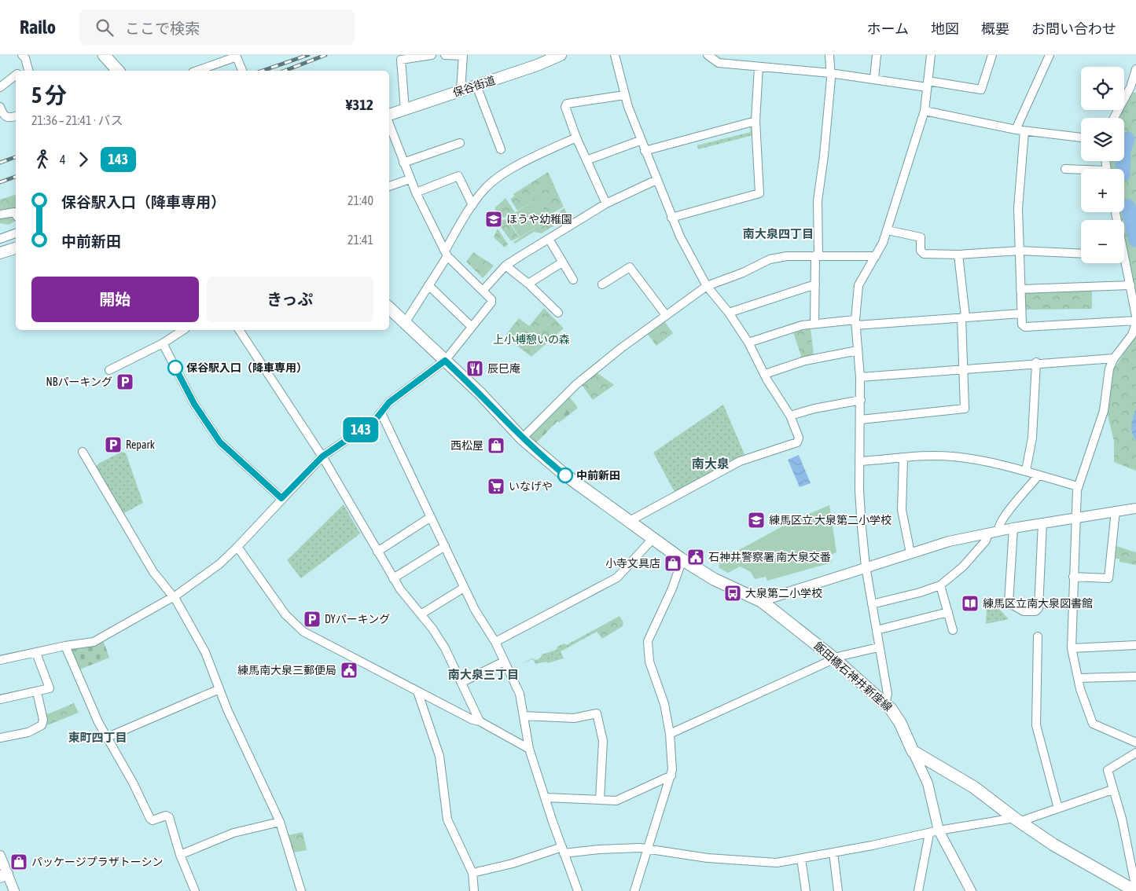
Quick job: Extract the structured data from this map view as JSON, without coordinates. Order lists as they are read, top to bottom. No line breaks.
{"streets":{"main road":["保谷街道","飯田橋石神井新座線"]},"districts":["南大泉四丁目","南大泉","南大泉三丁目","東町四丁目"],"parks":["上小榑憩いの森"],"places":{"school or university":["ほうや幼稚園","練馬区立 大泉第二小学校"],"other":["保谷駅入口（降車専用）","中前新田"],"restaurant":["辰巳庵"],"parking":["NBパーキング","Repark","DYパーキング"],"shop":["西松屋","小寺文具店","パッケージプラザトーシン"],"supermarket":["いなげや"],"public building":["石神井警察署 南大泉交番","練馬南大泉三郵便局"],"bus stop":["大泉第二小学校"],"library":["練馬区立南大泉図書館"]},"lines":["bus line 143"],"page":{"header":"Railo","search":"ここで検索","nav":["ホーム","地図","概要","お問い合わせ"],"on_map":"143","map_buttons":["+","−"],"heading":["5 分","21:36 – 21:41 · バス","¥312"],"legs":["4","143"],"list":[{"name":"保谷駅入口（降車専用）","value":"21:40"},{"name":"中前新田","value":"21:41"}],"buttons":["開始","きっぷ"]}}
